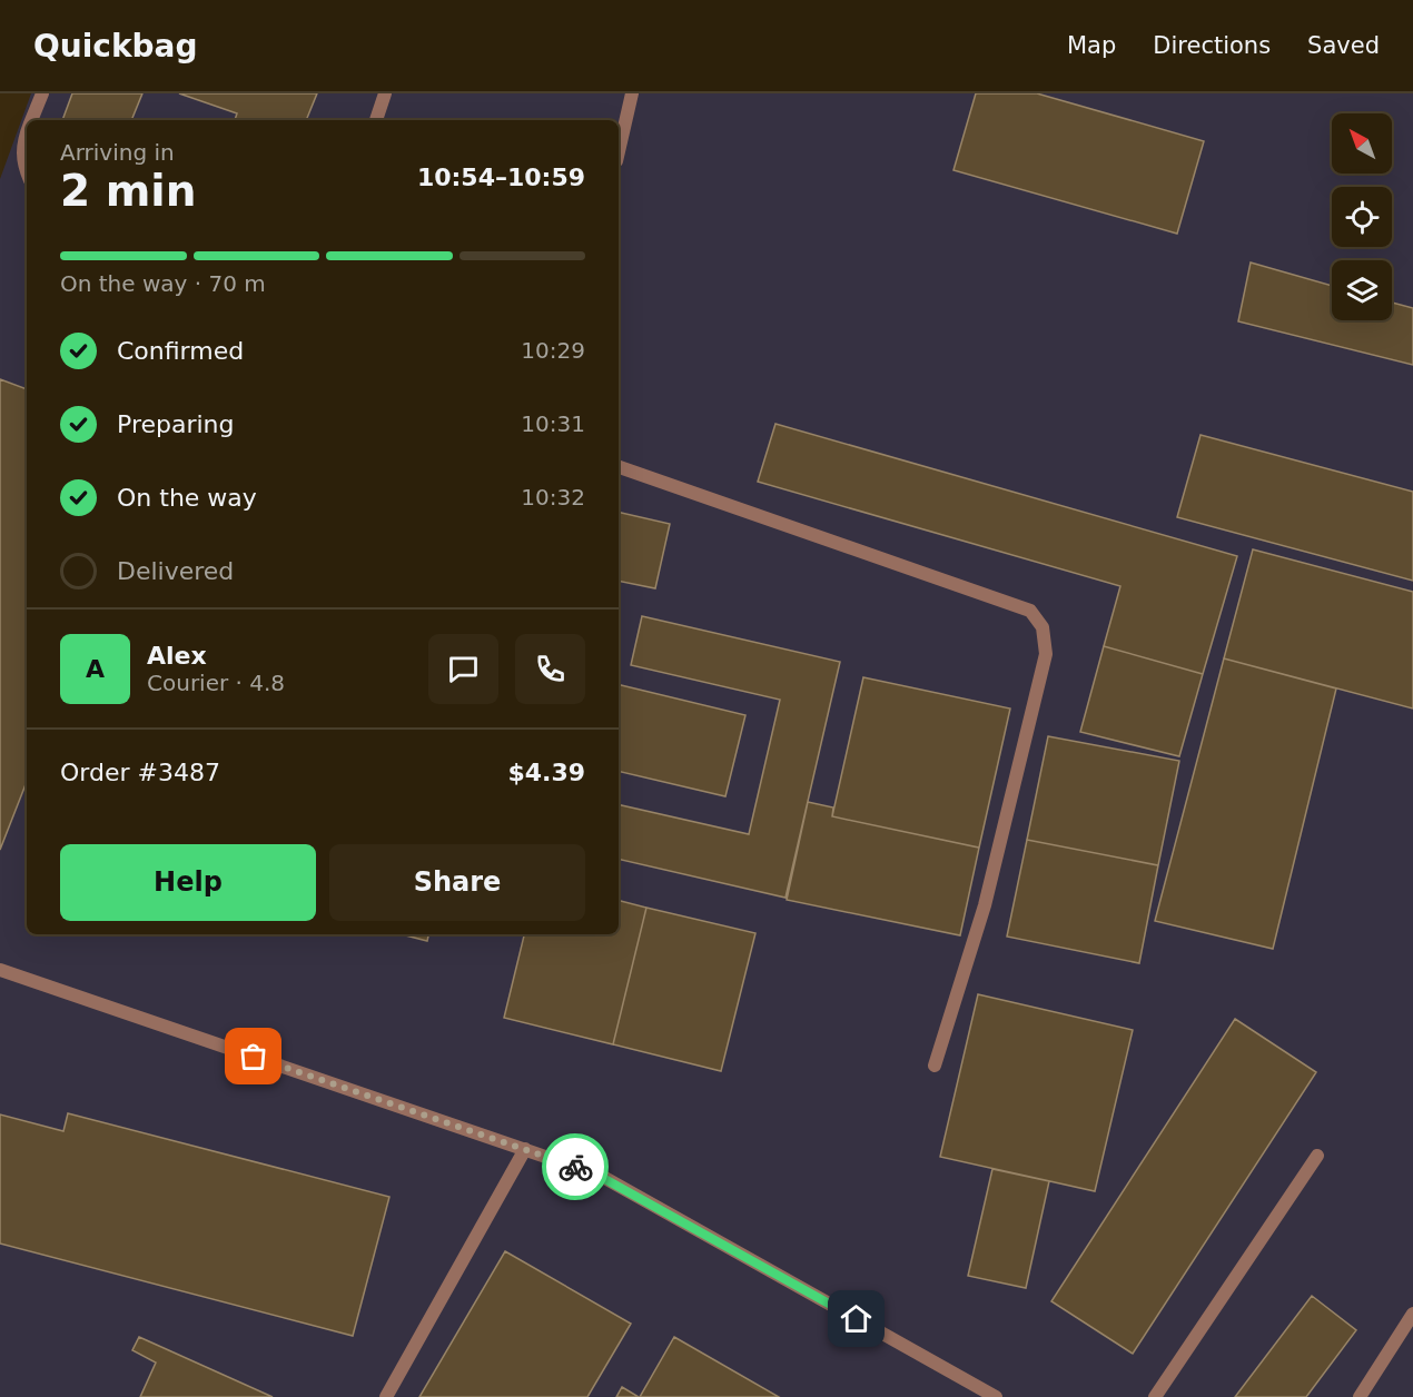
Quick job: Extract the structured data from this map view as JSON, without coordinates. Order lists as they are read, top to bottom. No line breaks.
{"north":"top left","page":{"header":"Quickbag","nav":["Map","Directions","Saved"],"heading":["2 min","Arriving in","10:54–10:59"],"panel":["Alex","Courier · 4.8","Order #3487","$4.39"],"bar":"On the way · 70 m","list":[["Confirmed","10:29"],["Preparing","10:31"],["On the way","10:32"],"Delivered"],"round":"A","buttons":["Help","Share"]}}
